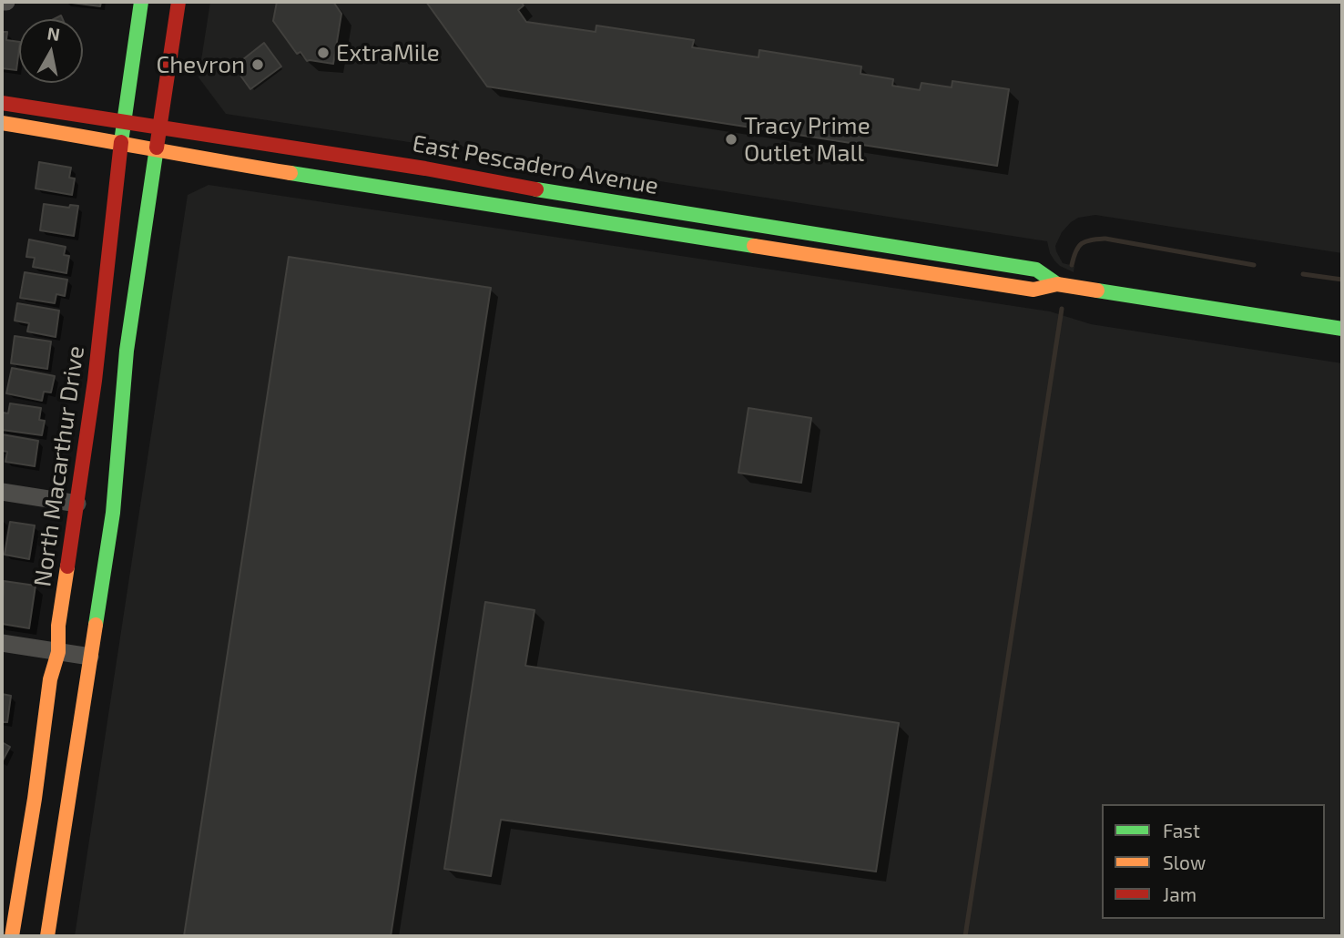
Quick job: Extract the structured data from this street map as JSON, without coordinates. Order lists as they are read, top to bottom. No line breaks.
{"streets":{"street":["East Pescadero Avenue","North Macarthur Drive"]},"crossings":[["East Pescadero Avenue","North Macarthur Drive"]],"places":["ExtraMile","Chevron","Tracy Prime Outlet Mall"],"legend":["Fast","Slow","Jam"],"north":"top"}
